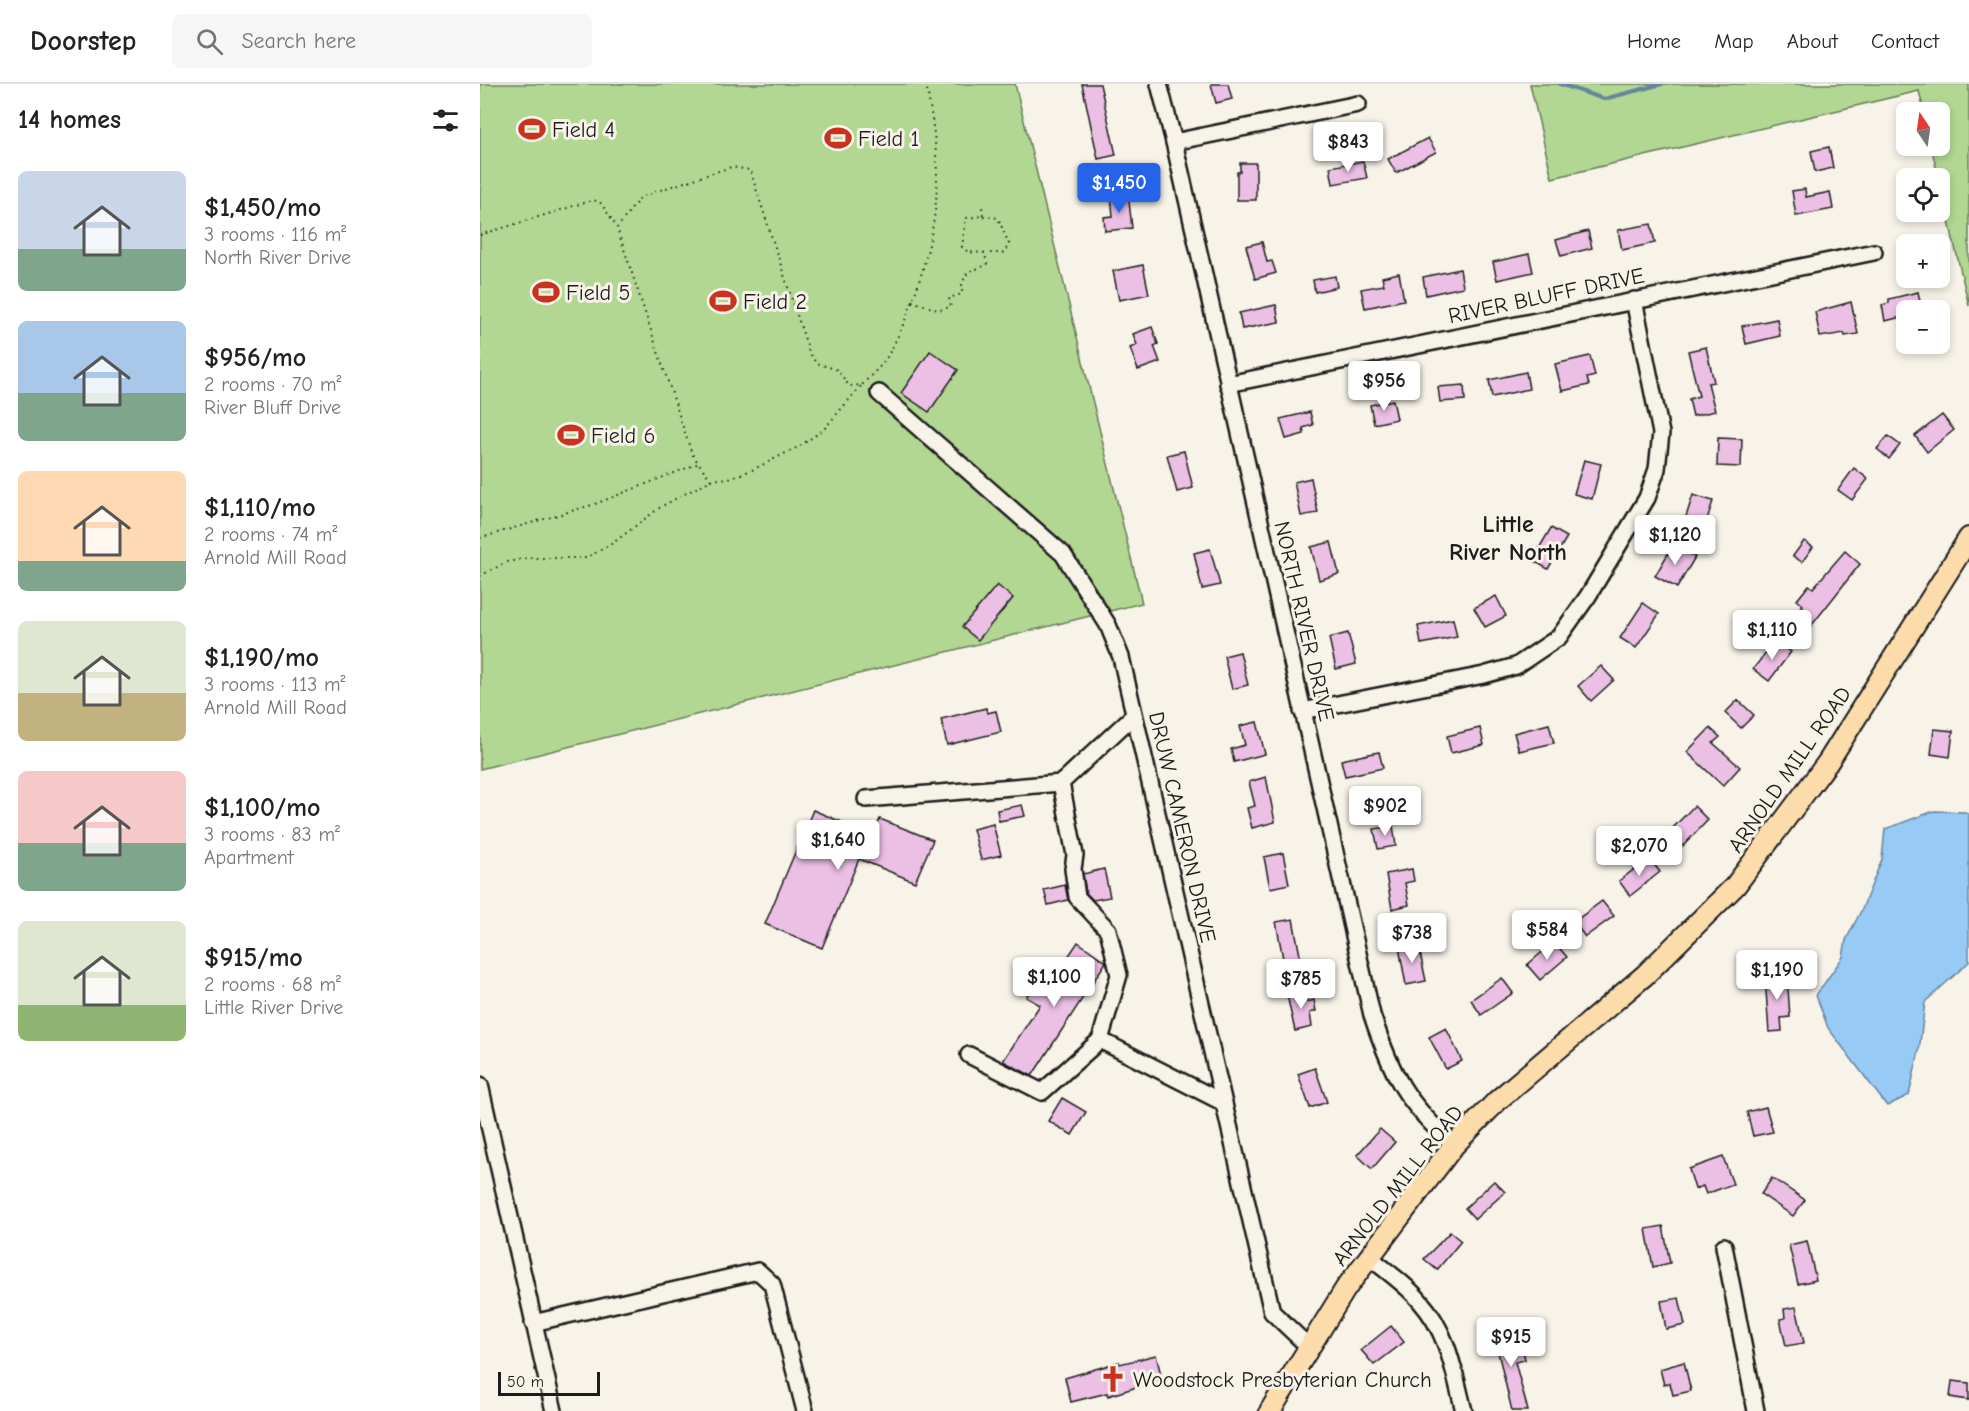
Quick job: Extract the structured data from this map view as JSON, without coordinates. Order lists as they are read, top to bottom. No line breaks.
{"streets":{"main road":["ARNOLD MILL ROAD"],"street":["RIVER BLUFF DRIVE","NORTH RIVER DRIVE","DRUW CAMERON DRIVE"]},"crossings":[["RIVER BLUFF DRIVE","NORTH RIVER DRIVE"],["NORTH RIVER DRIVE","ARNOLD MILL ROAD"],["ARNOLD MILL ROAD","DRUW CAMERON DRIVE"]],"districts":["Little River North"],"places":{"sports":["Field 4","Field 1","Field 5","Field 2","Field 6"],"church":["Woodstock Presbyterian Church"]},"scale_bar":"50 m","north":"top","page":{"header":"Doorstep","search":"Search here","nav":["Home","Map","About","Contact"],"heading":"14 homes","map_buttons":["+","−"],"price":["$843","$1,450","$956","$1,120","$1,110","$902","$1,640","$2,070","$584","$738","$1,190","$1,100","$785","$915"],"list":[{"name":"$1,450/mo","note":"3 rooms · 116 m² · North River Drive"},{"name":"$956/mo","note":"2 rooms · 70 m² · River Bluff Drive"},{"name":"$1,110/mo","note":"2 rooms · 74 m² · Arnold Mill Road"},{"name":"$1,190/mo","note":"3 rooms · 113 m² · Arnold Mill Road"},{"name":"$1,100/mo","note":"3 rooms · 83 m² · Apartment"},{"name":"$915/mo","note":"2 rooms · 68 m² · Little River Drive"}],"scale":"50 m"}}
